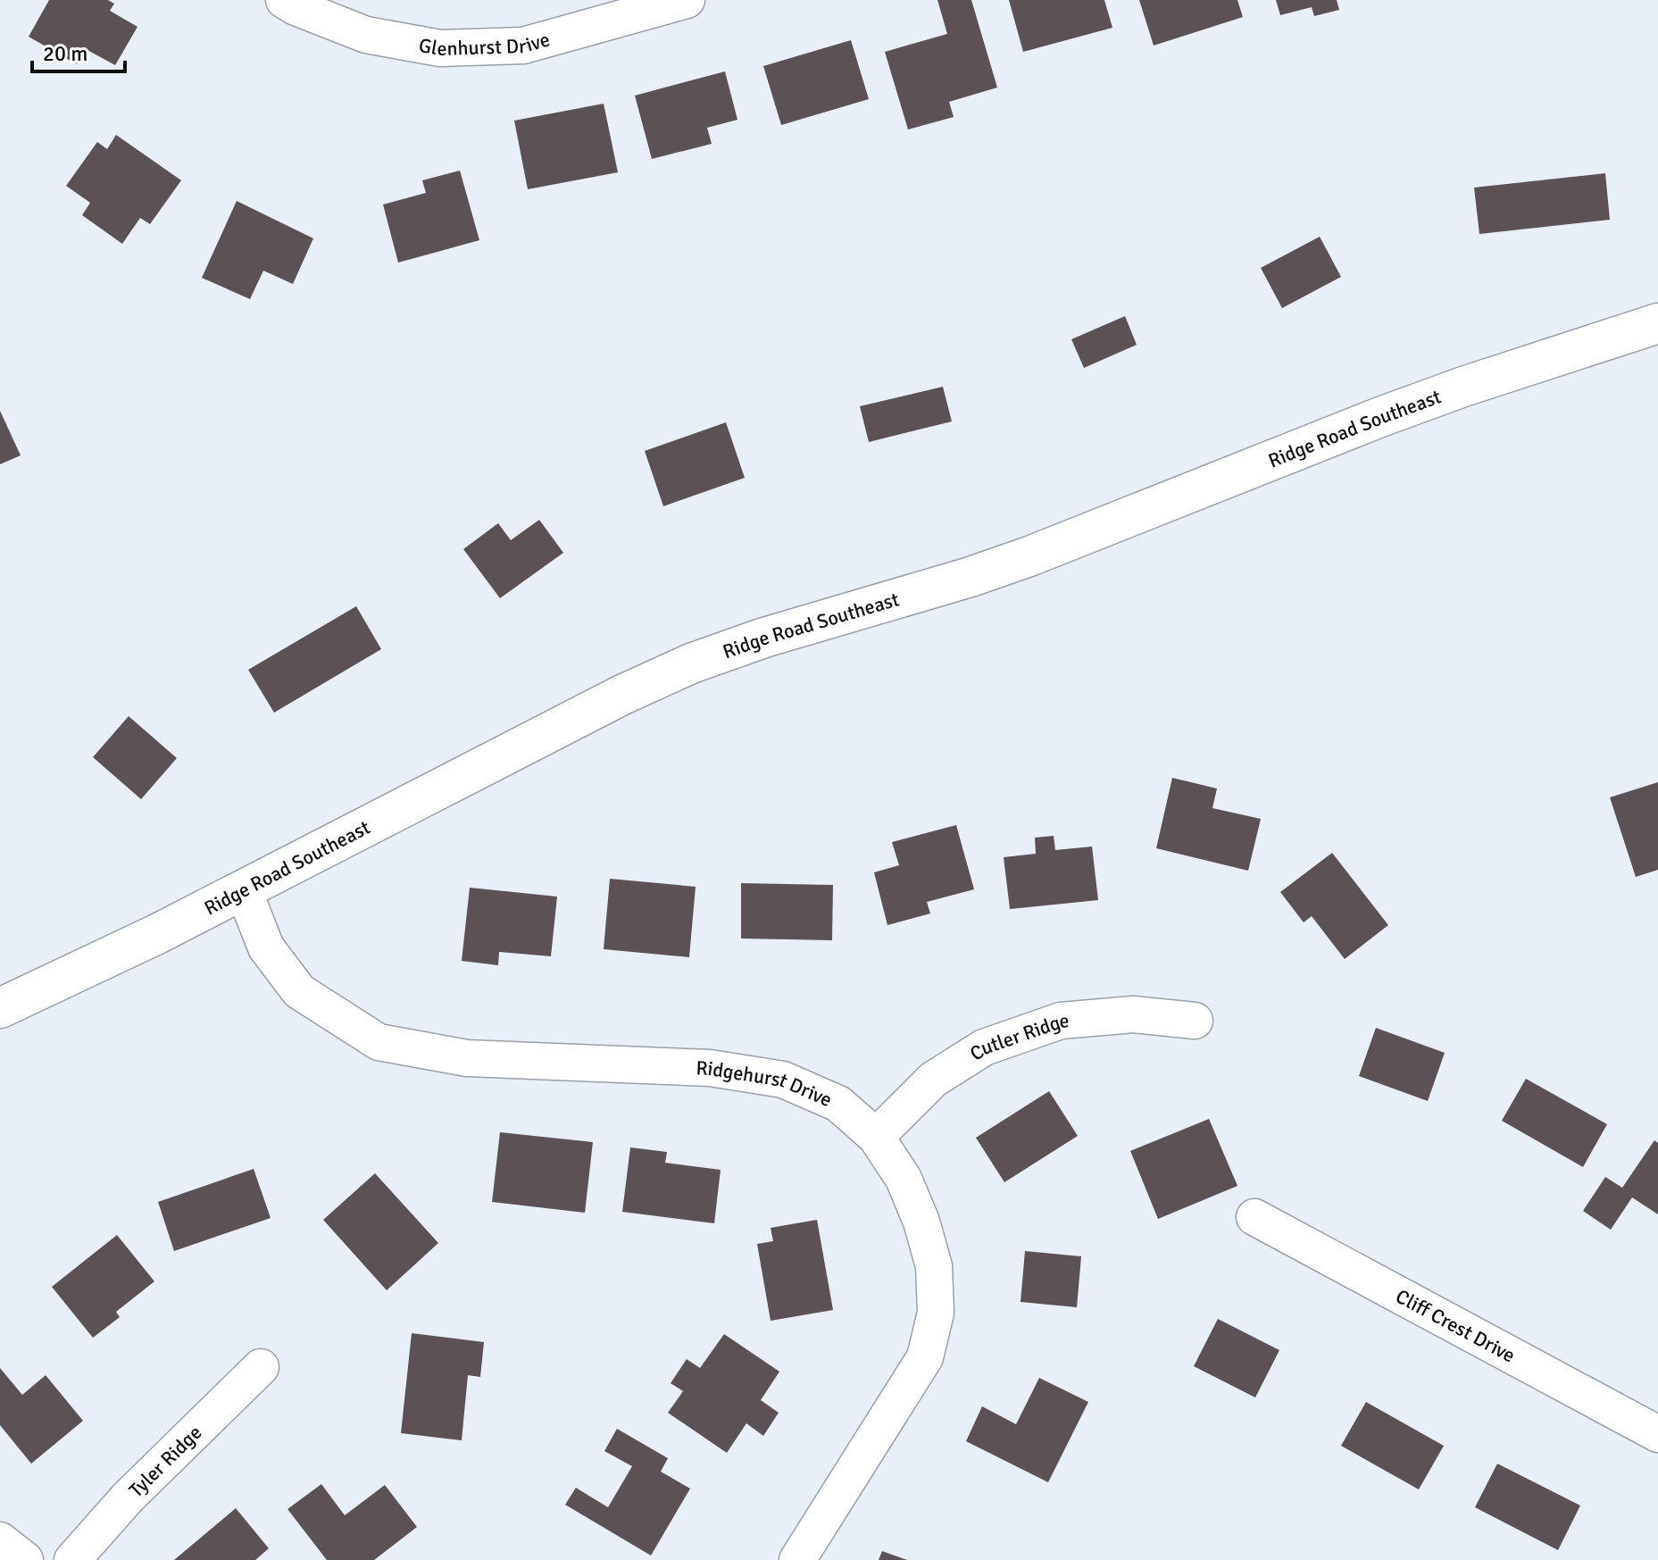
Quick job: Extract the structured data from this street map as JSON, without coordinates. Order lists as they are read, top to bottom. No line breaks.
{"streets":{"street":["Glenhurst Drive","Ridge Road Southeast","Cutler Ridge","Ridgehurst Drive","Cliff Crest Drive","Tyler Ridge"]},"crossings":[["Ridge Road Southeast","Ridgehurst Drive"],["Cutler Ridge","Ridgehurst Drive"]],"scale_bar":"20 m"}
